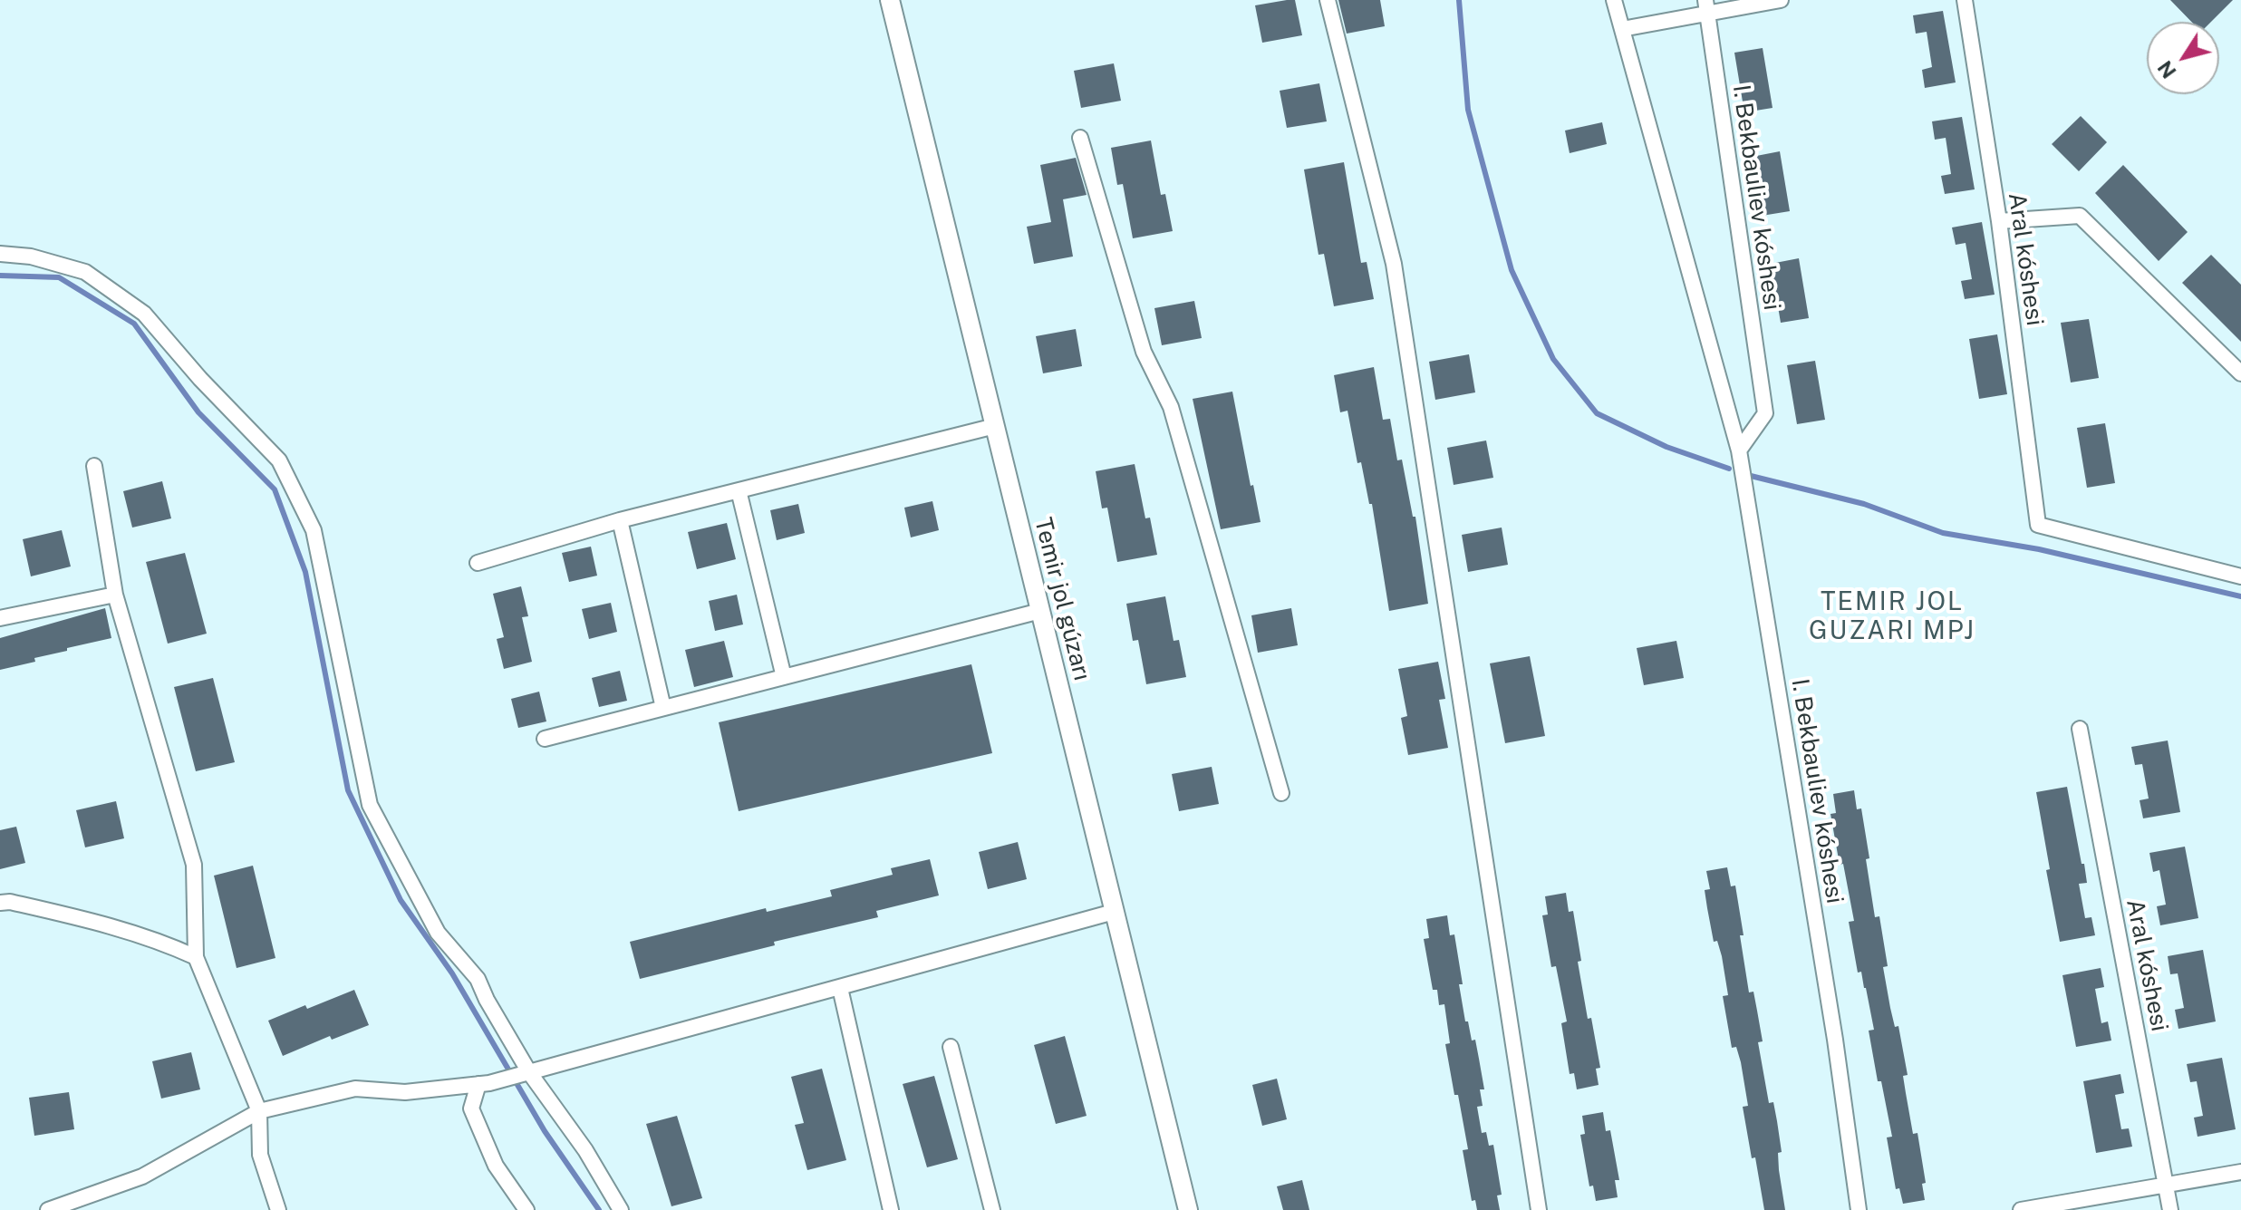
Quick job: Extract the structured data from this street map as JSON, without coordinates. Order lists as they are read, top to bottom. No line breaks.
{"streets":{"street":["I. Bekbauliev kóshesi","Aral kóshesi","Temir jol gúzarı"]},"districts":["TEMIR JOL GUZARI MPJ"],"north":"bottom left"}
